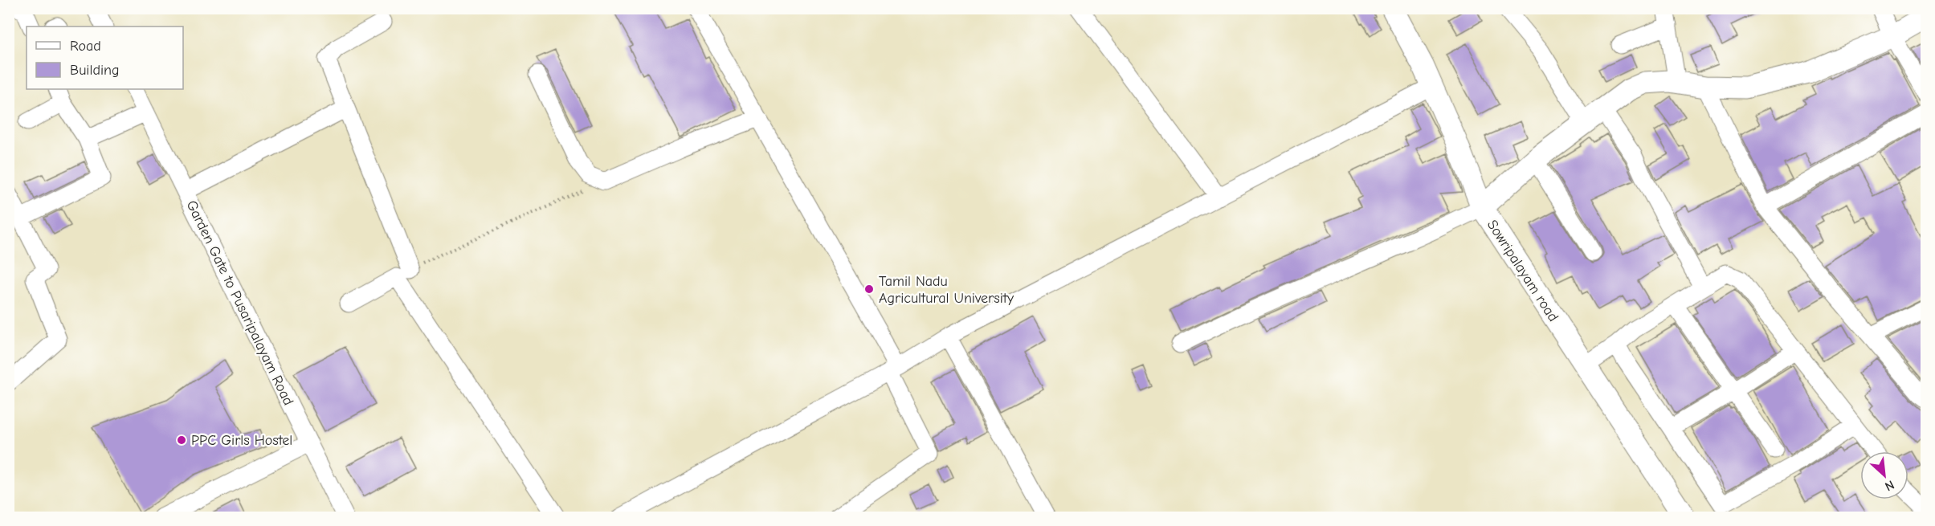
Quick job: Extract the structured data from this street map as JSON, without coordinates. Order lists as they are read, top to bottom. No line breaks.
{"streets":{"street":["Sowripalayam road","Garden Gate to Pusaripalayam Road"]},"places":["Tamil Nadu Agricultural University","PPC Girls Hostel"],"legend":["Road","Building"],"north":"bottom right"}
